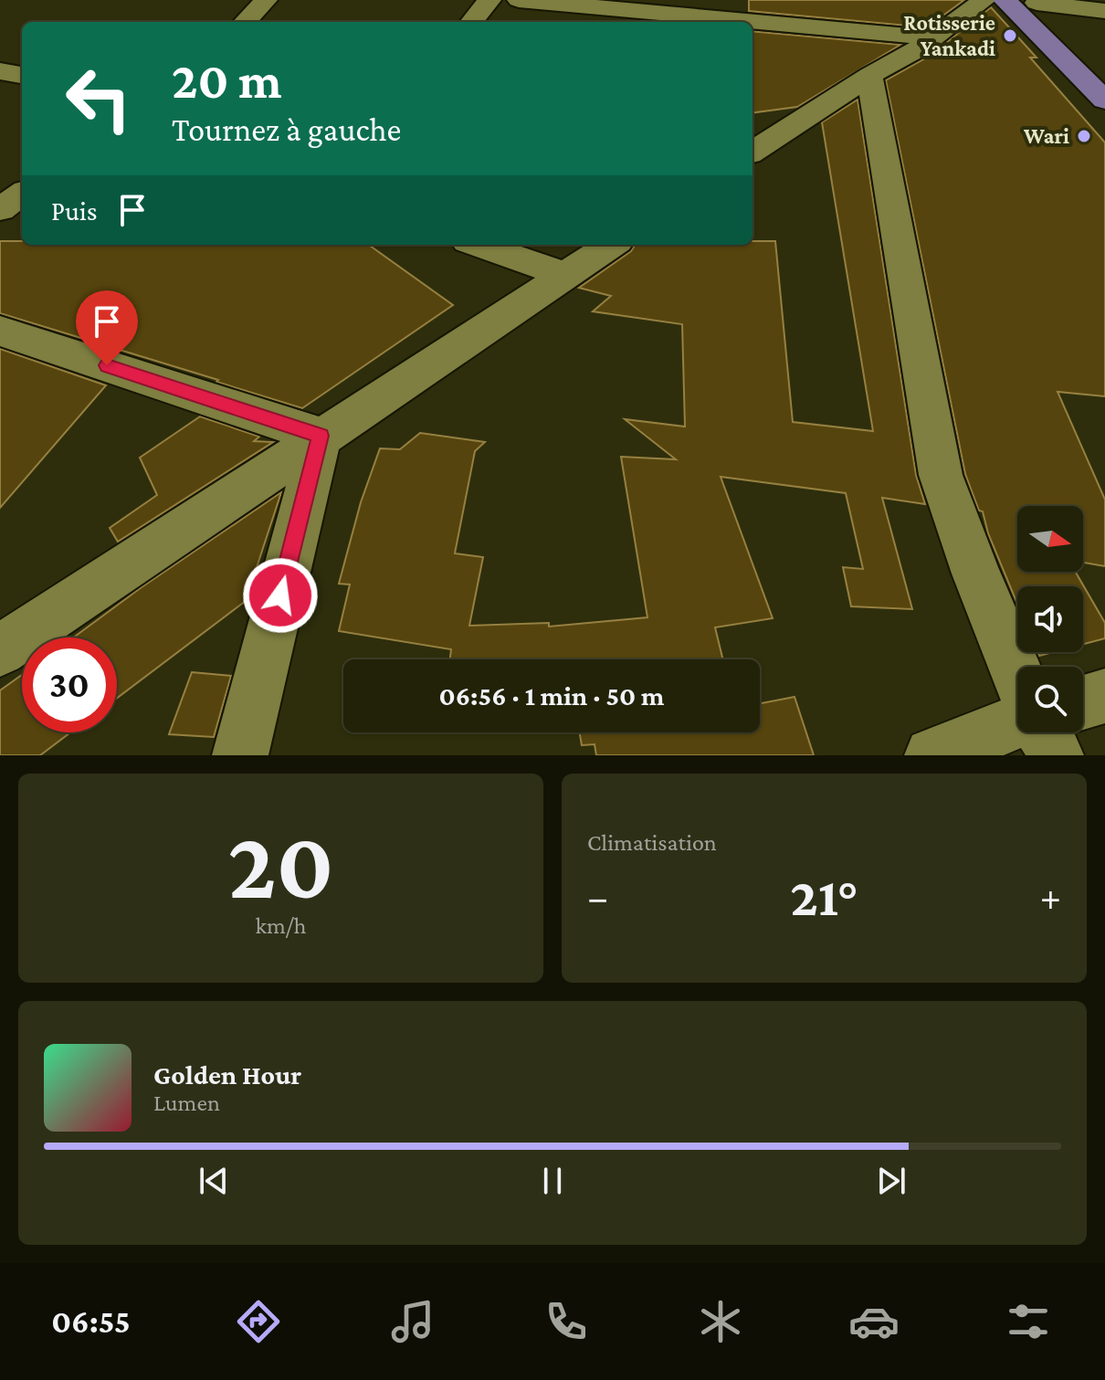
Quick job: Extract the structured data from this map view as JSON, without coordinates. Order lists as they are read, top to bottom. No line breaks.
{"places":["Rotisserie Yankadi","Wari"],"north":"right","page":{"turn":["20 m","Tournez à gauche"],"then":"Puis","limit":"30","trip":"06:56 · 1 min · 50 m","tile":[["20","km/h"],"Climatisation"],"heat":["−","21°","+"],"song":["Golden Hour","Lumen"],"tabs":"06:55"}}
